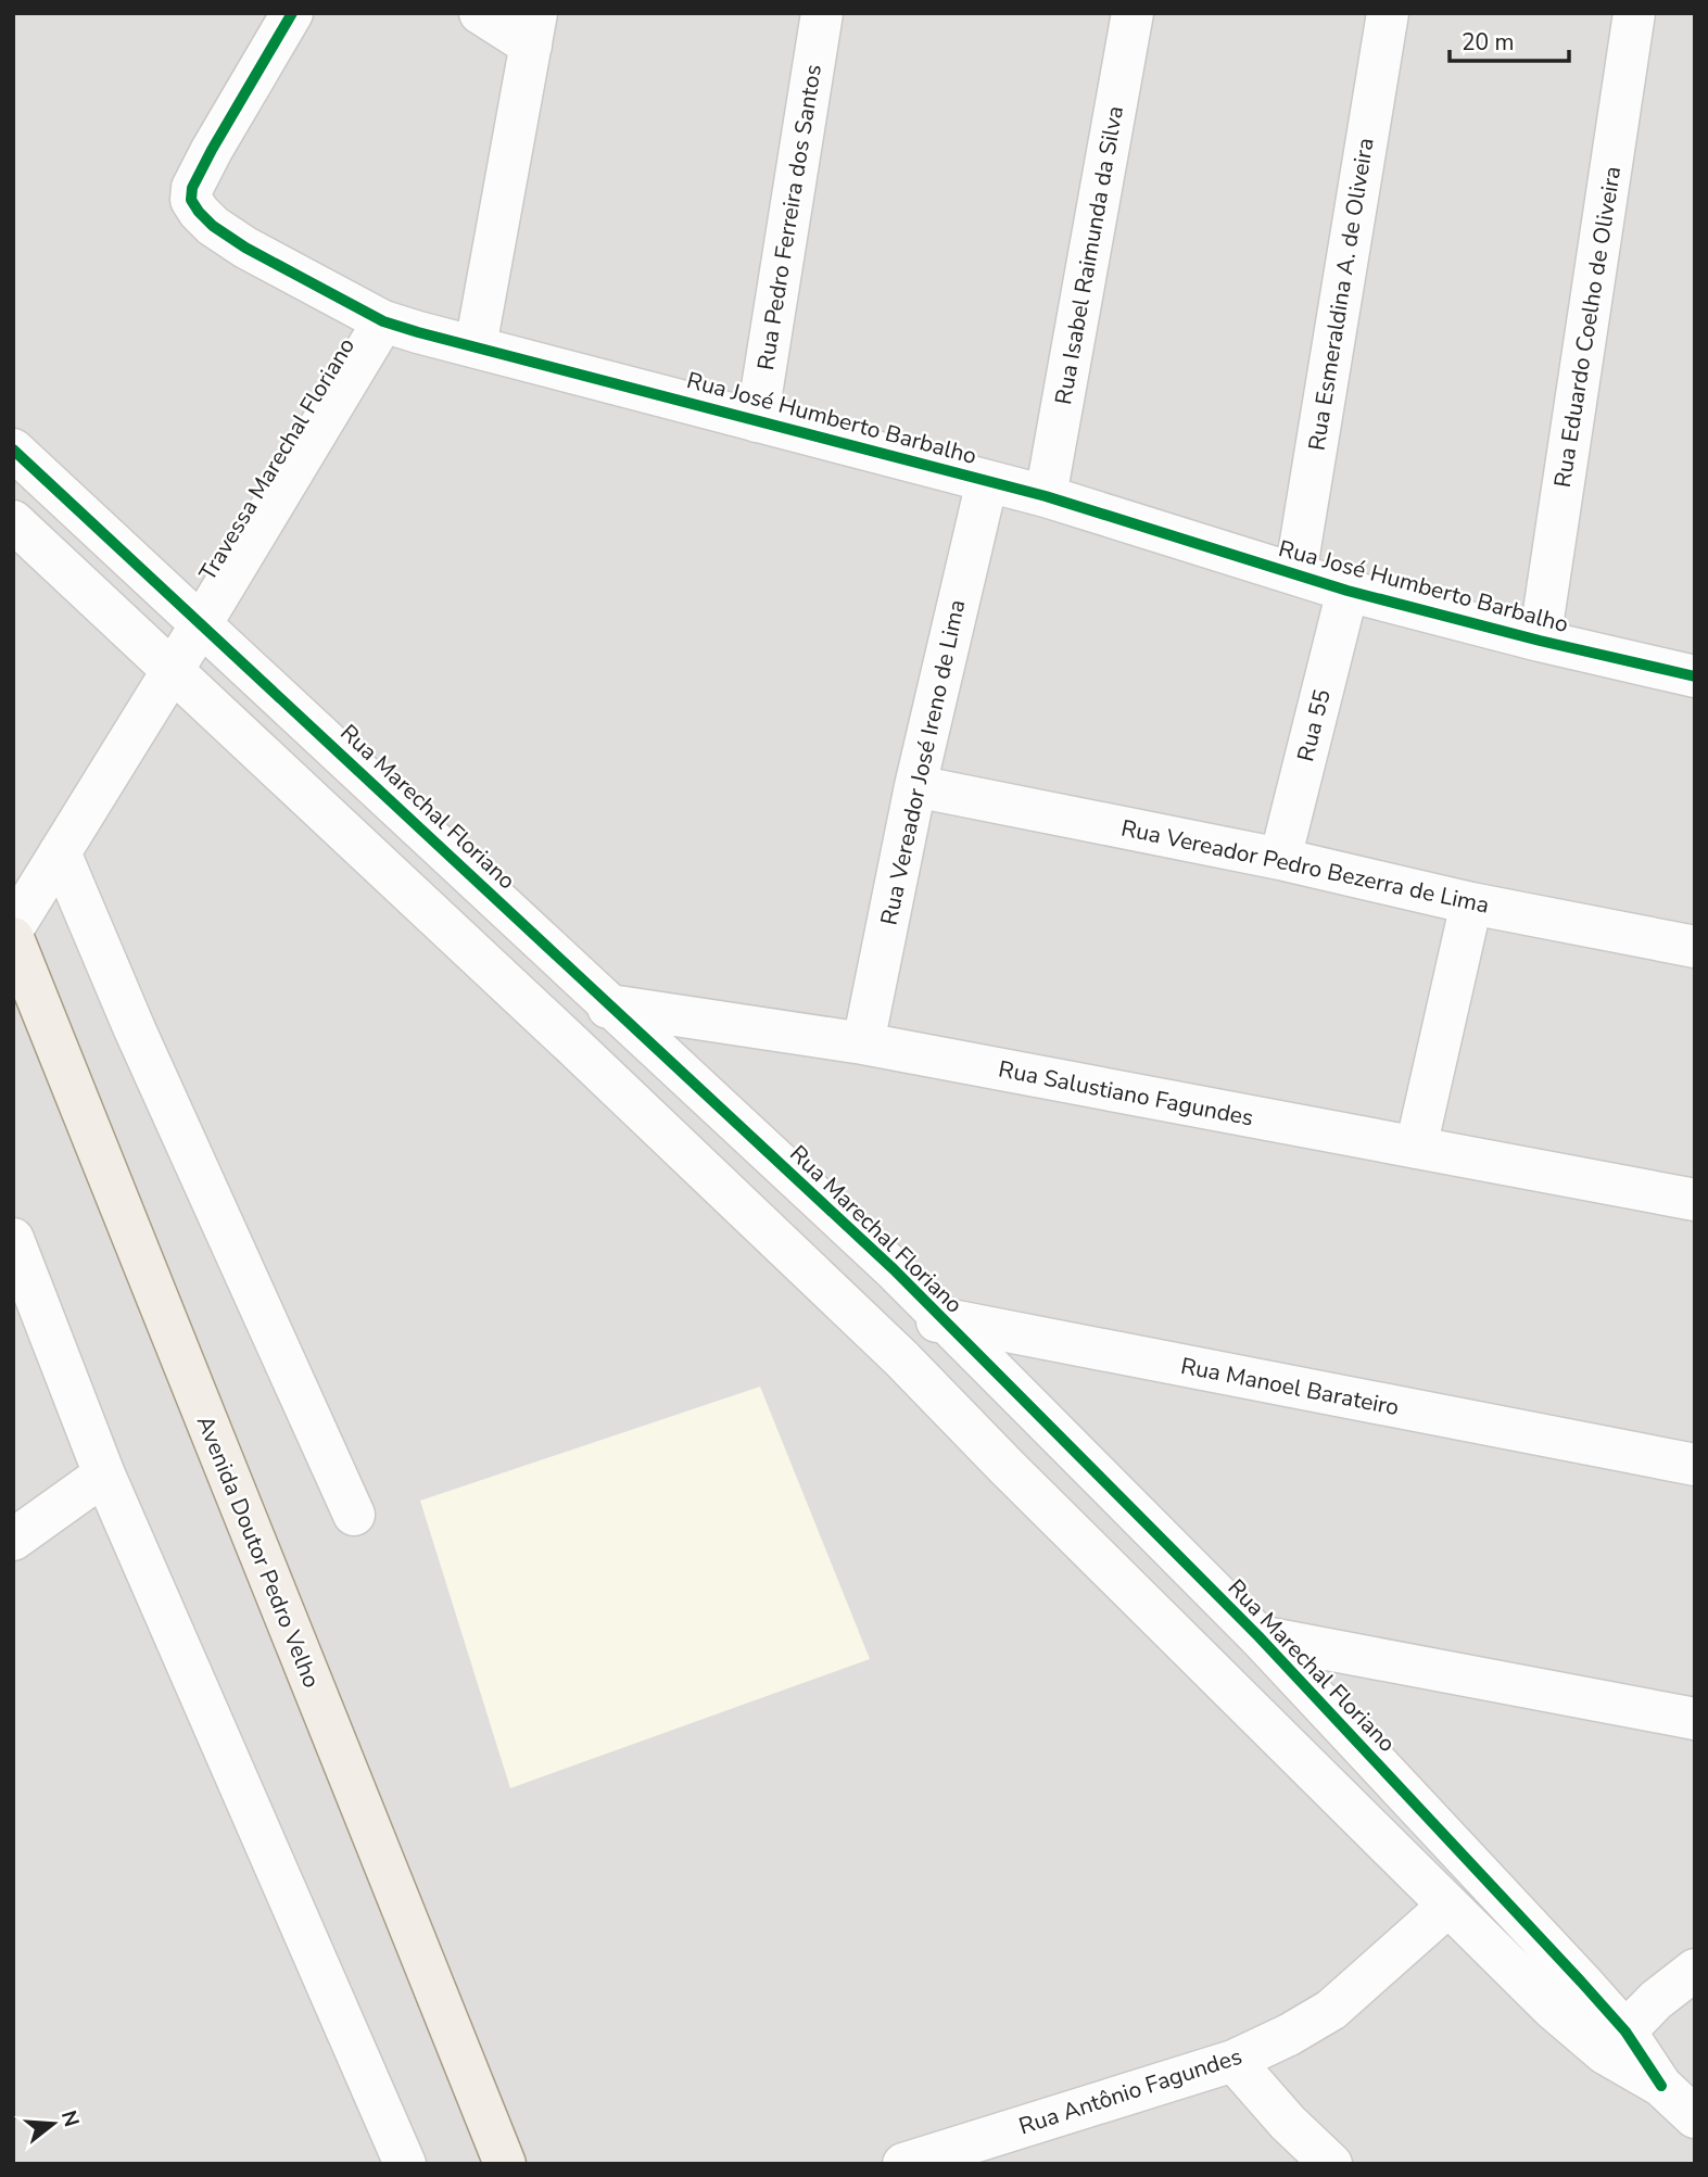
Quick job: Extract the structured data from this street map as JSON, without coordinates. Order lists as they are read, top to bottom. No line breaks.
{"streets":{"main road":["Avenida Doutor Pedro Velho"],"street":["Rua Pedro Ferreira dos Santos","Rua Isabel Raimunda da Silva","Rua Esmeraldina A. de Oliveira","Rua Eduardo Coelho de Oliveira","Rua José Humberto Barbalho","Travessa Marechal Floriano","Rua 55","Rua Vereador José Ireno de Lima","Rua Marechal Floriano","Rua Vereador Pedro Bezerra de Lima","Rua Salustiano Fagundes","Rua Manoel Barateiro","Rua Antônio Fagundes"]},"crossings":[["Rua Pedro Ferreira dos Santos","Rua José Humberto Barbalho"],["Rua Isabel Raimunda da Silva","Rua José Humberto Barbalho"],["Rua Esmeraldina A. de Oliveira","Rua José Humberto Barbalho"],["Rua Eduardo Coelho de Oliveira","Rua José Humberto Barbalho"],["Rua José Humberto Barbalho","Travessa Marechal Floriano"],["Rua José Humberto Barbalho","Rua 55"],["Rua José Humberto Barbalho","Rua Vereador José Ireno de Lima"],["Travessa Marechal Floriano","Rua Marechal Floriano"],["Rua 55","Rua Vereador Pedro Bezerra de Lima"],["Rua Vereador José Ireno de Lima","Rua Vereador Pedro Bezerra de Lima"],["Rua Vereador José Ireno de Lima","Rua Salustiano Fagundes"],["Rua Marechal Floriano","Rua Salustiano Fagundes"],["Rua Marechal Floriano","Rua Manoel Barateiro"],["Rua Marechal Floriano","Rua Antônio Fagundes"]],"scale_bar":"20 m","north":"right"}
